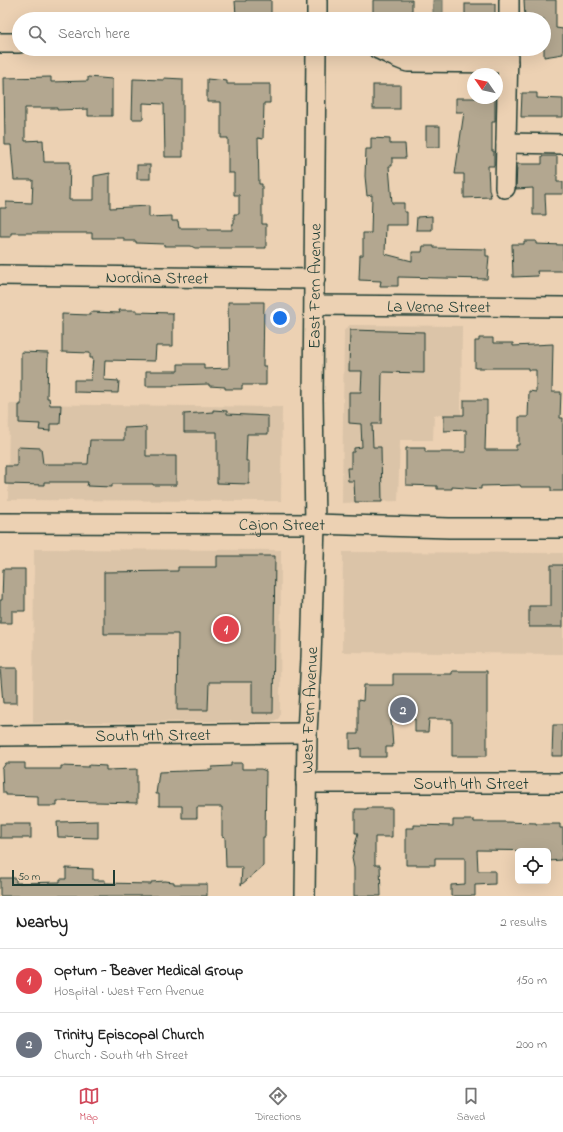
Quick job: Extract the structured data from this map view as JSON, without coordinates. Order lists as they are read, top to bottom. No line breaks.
{"streets":{"street":["Nordina Street","East Fern Avenue","La Verne Street","Cajon Street","West Fern Avenue","South 4th Street"]},"crossings":[["Nordina Street","East Fern Avenue"],["East Fern Avenue","La Verne Street"],["East Fern Avenue","Cajon Street"],["East Fern Avenue","West Fern Avenue"],["Cajon Street","West Fern Avenue"],["West Fern Avenue","South 4th Street"]],"scale_bar":"50 m","north":"top left","page":{"search":"Search here","pins":["1","2"],"scale":"50 m","heading":["Nearby","2 results"],"list":[{"mark":"1","name":"Optum - Beaver Medical Group","note":"Hospital · West Fern Avenue","value":"150 m"},{"mark":"2","name":"Trinity Episcopal Church","note":"Church · South 4th Street","value":"200 m"}],"nav":["Map","Directions","Saved"]}}
